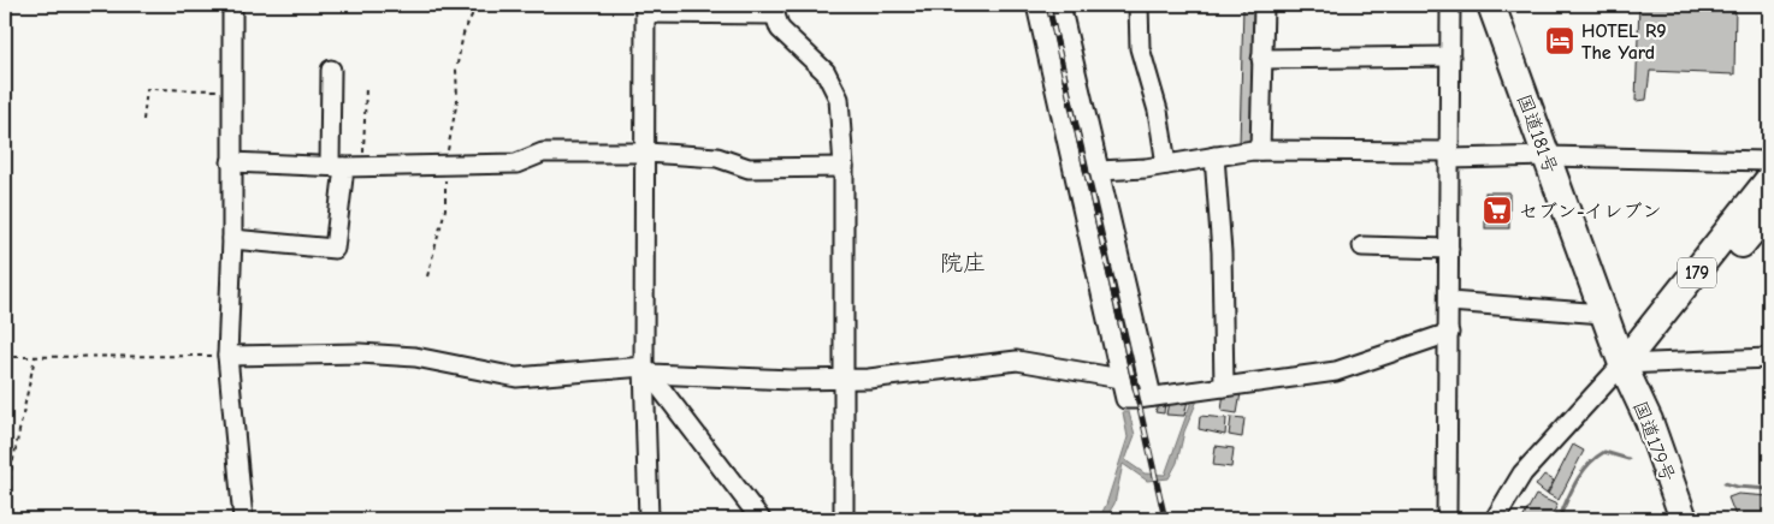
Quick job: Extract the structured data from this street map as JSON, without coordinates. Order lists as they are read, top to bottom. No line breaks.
{"streets":{"highway":["国道181号","179","国道179号"]},"crossings":[["国道181号","179"],["国道181号","国道179号"],["179","国道179号"]],"districts":["院庄"],"places":{"hotel":["HOTEL R9 The Yard"],"supermarket":["セブン-イレブン"]}}
